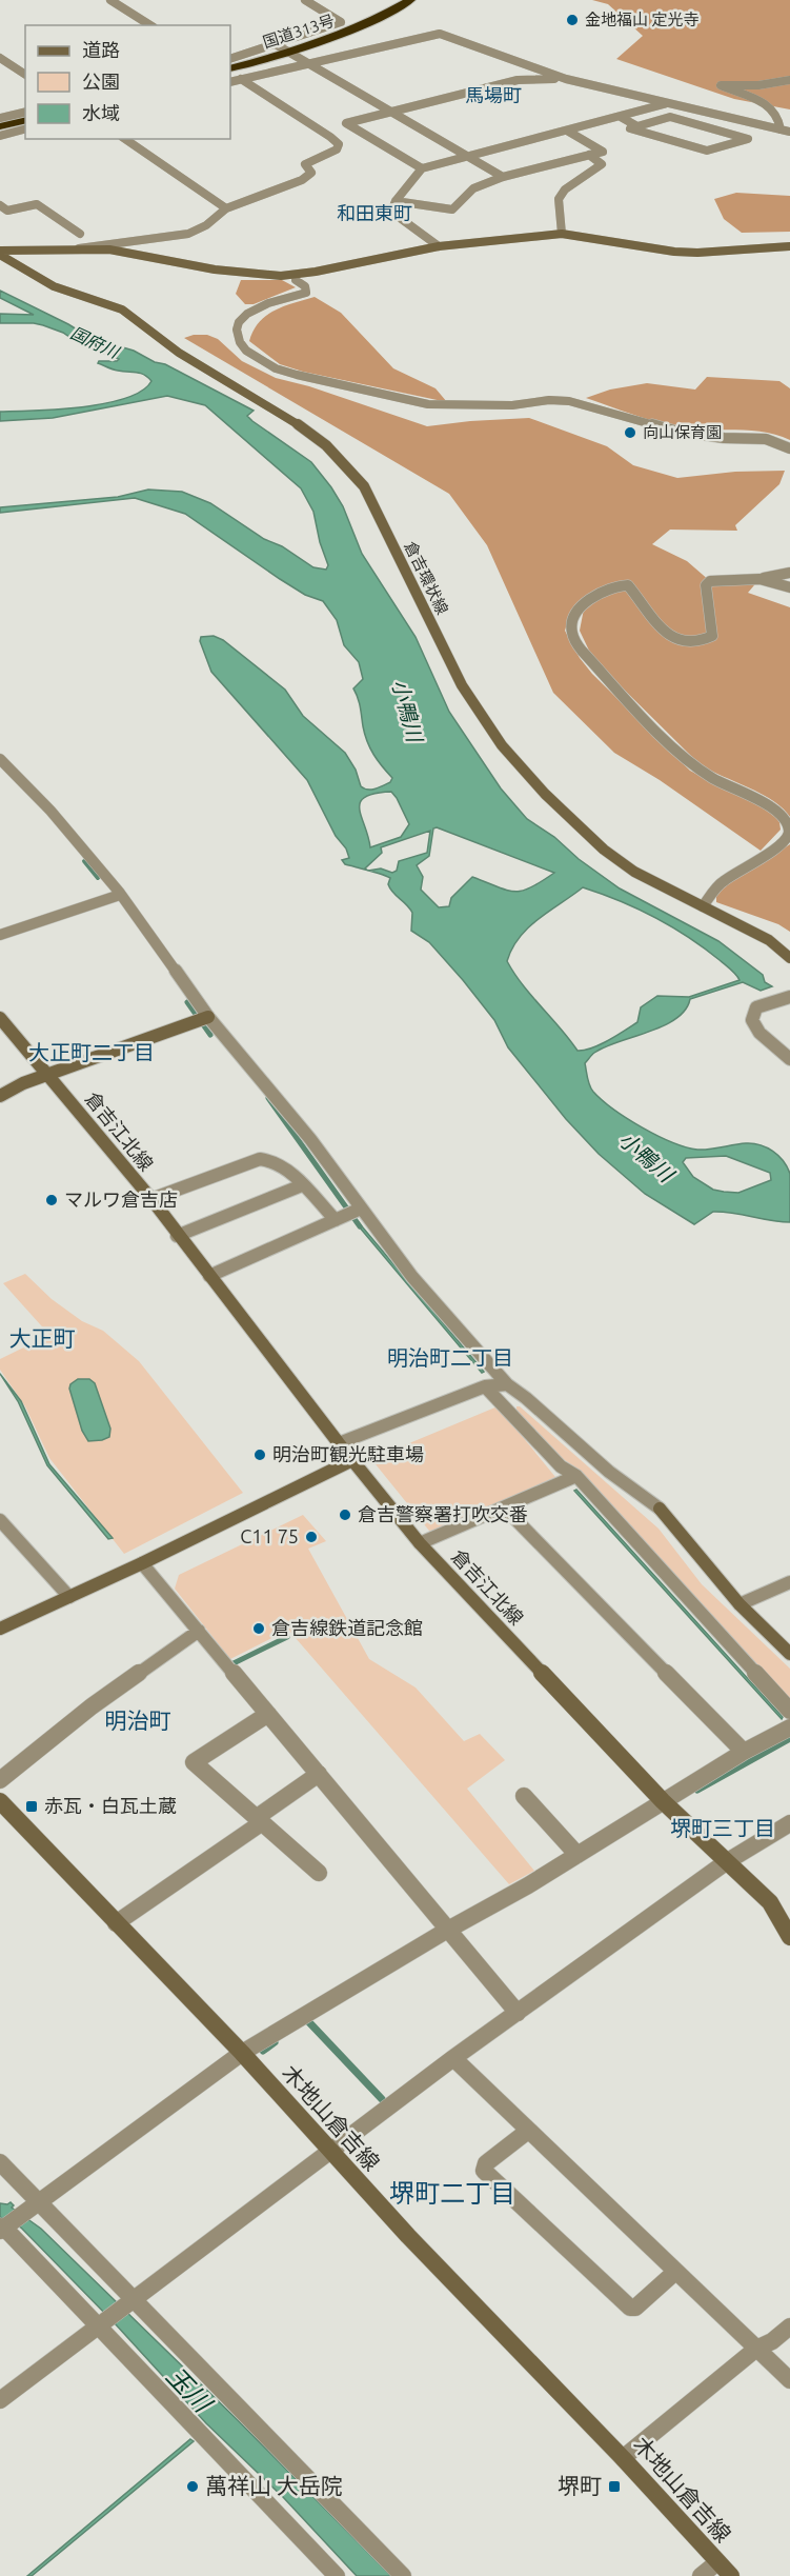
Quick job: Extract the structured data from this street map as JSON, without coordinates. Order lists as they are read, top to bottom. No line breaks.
{"streets":{"highway":["国道313号"],"main road":["倉吉環状線","倉吉江北線","木地山倉吉線"]},"districts":["馬場町","和田東町","大正町二丁目","大正町","明治町二丁目","明治町","堺町三丁目","堺町二丁目"],"water":["国府川","小鴨川","玉川"],"places":{"other":["金地福山 定光寺","向山保育園","マルワ倉吉店","明治町観光駐車場","倉吉警察署打吹交番","C11 75","倉吉線鉄道記念館","萬祥山 大岳院"],"transit":["赤瓦・白瓦土蔵","堺町"]},"legend":["道路","公園","水域"]}
